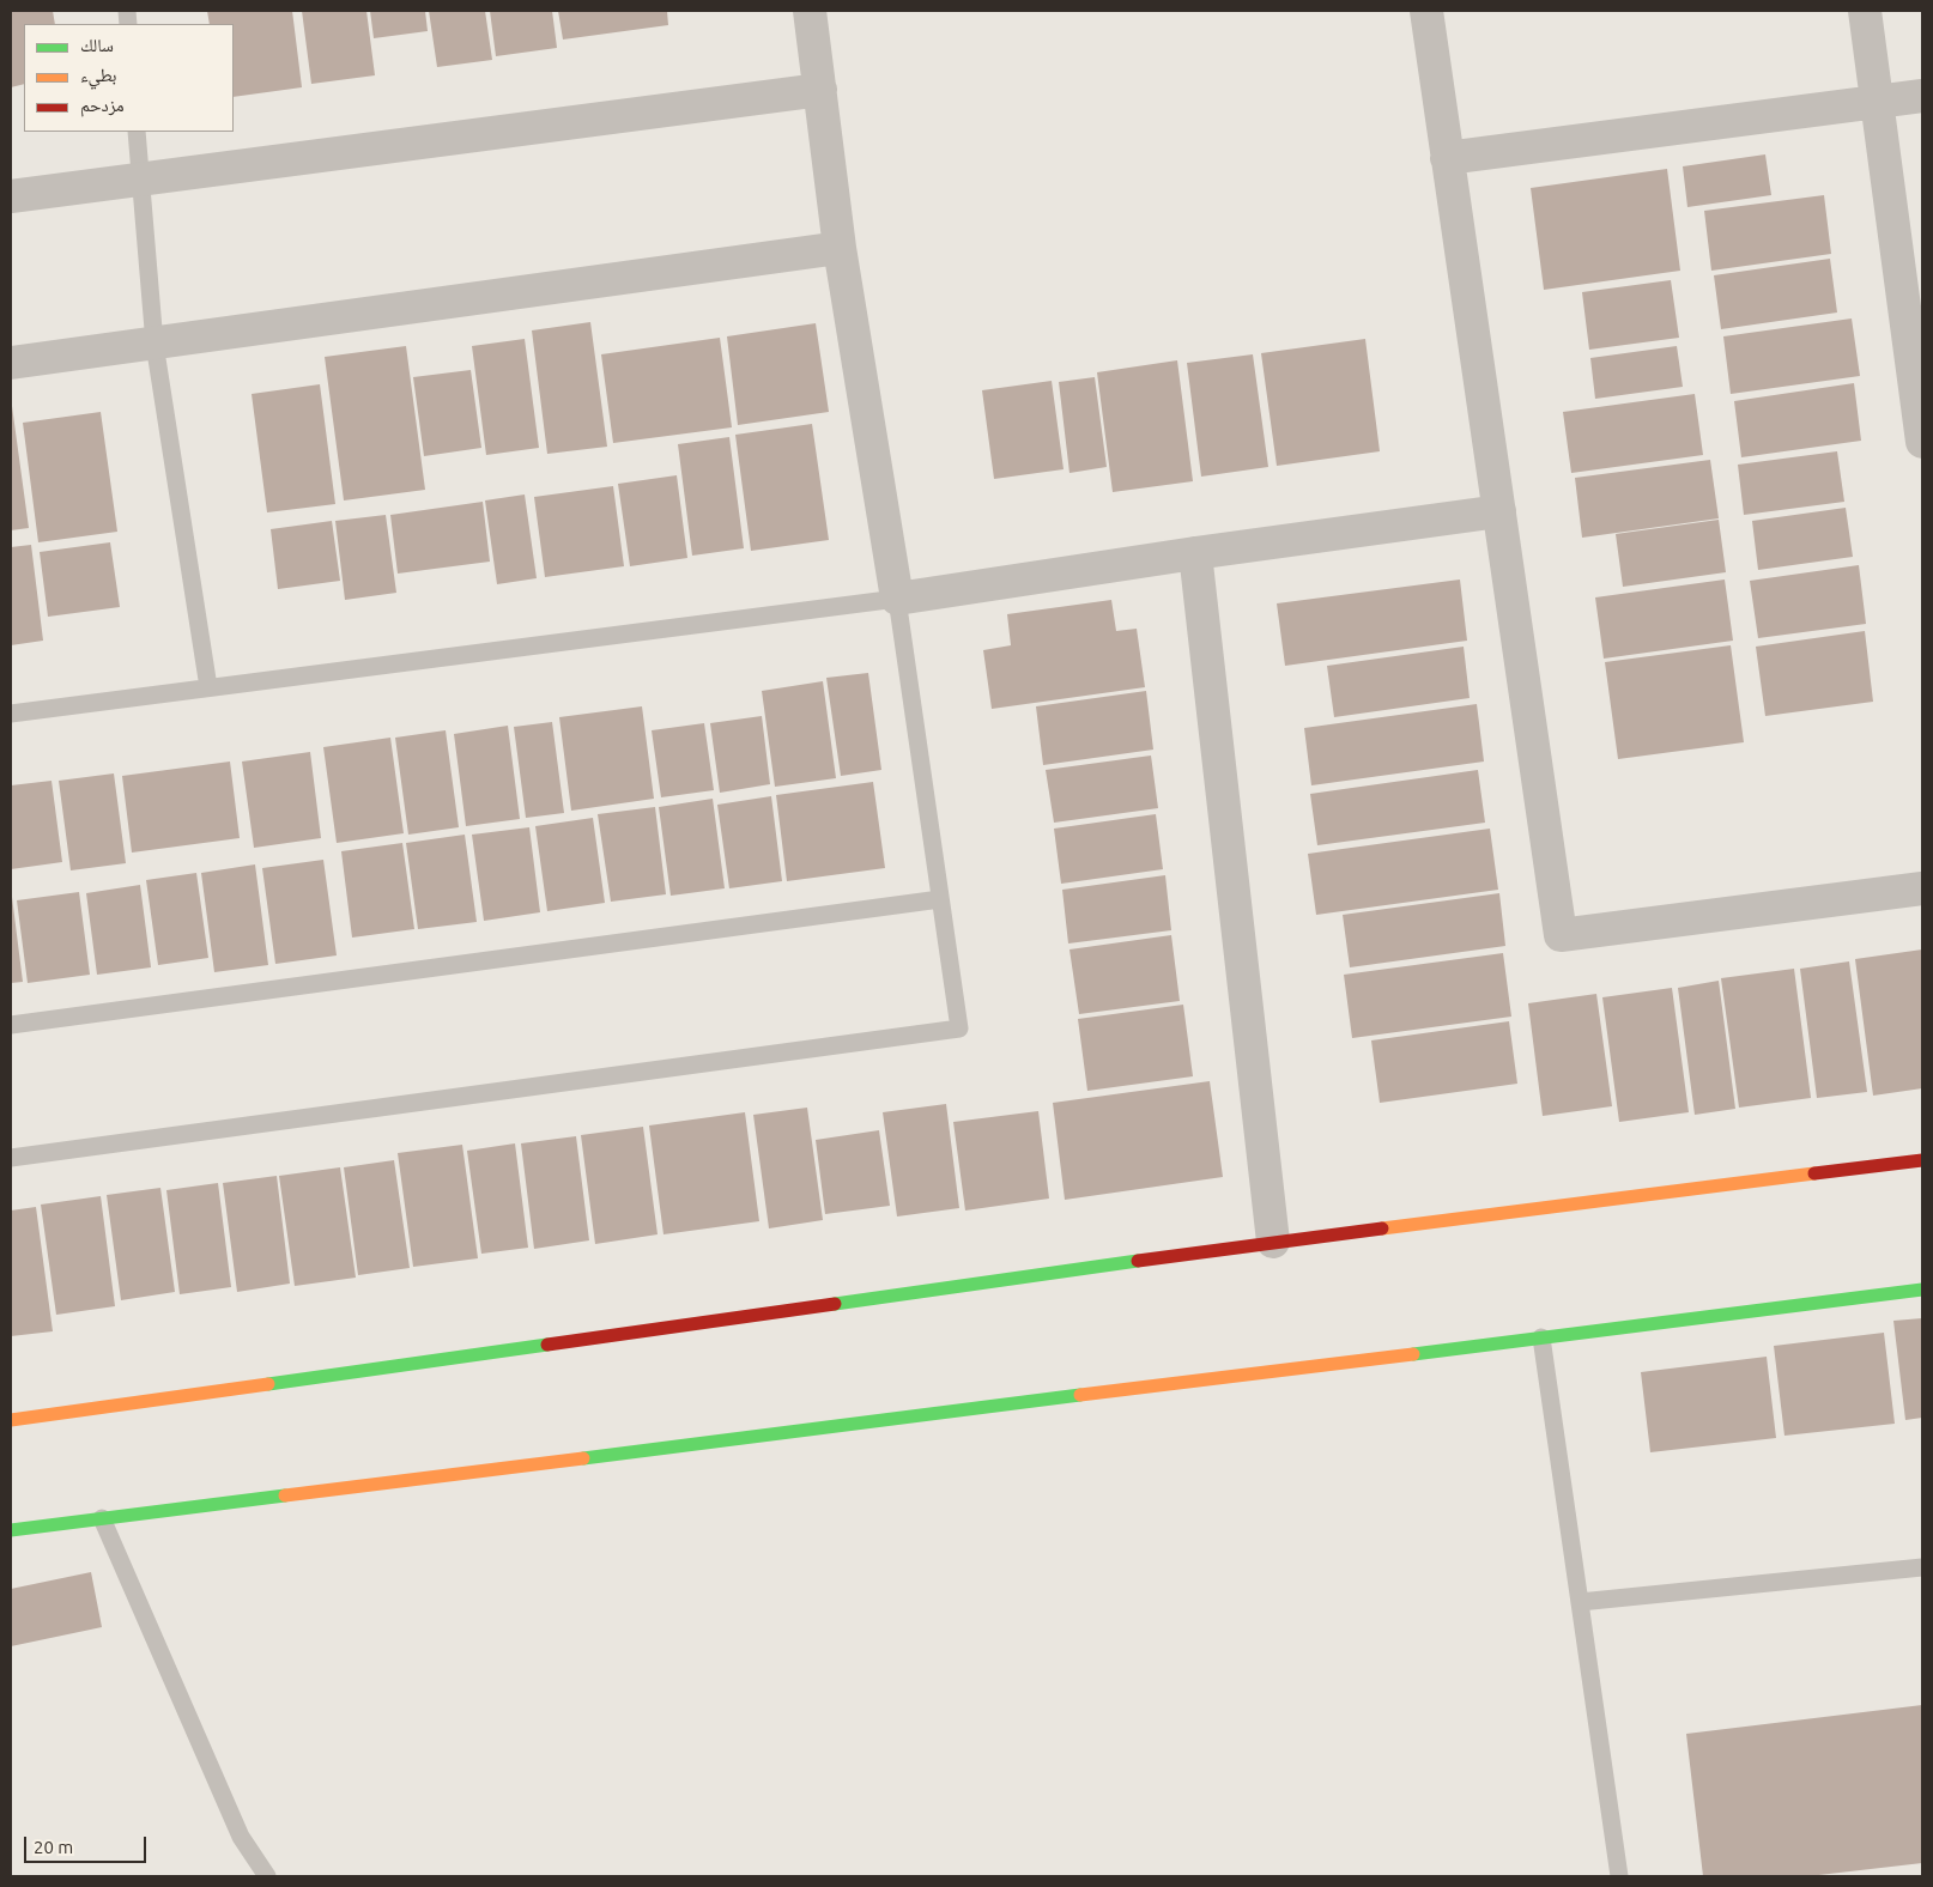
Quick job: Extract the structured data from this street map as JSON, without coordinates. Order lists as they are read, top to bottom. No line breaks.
{"legend":["سالك","بطيء","مزدحم"],"scale_bar":"20 m"}
